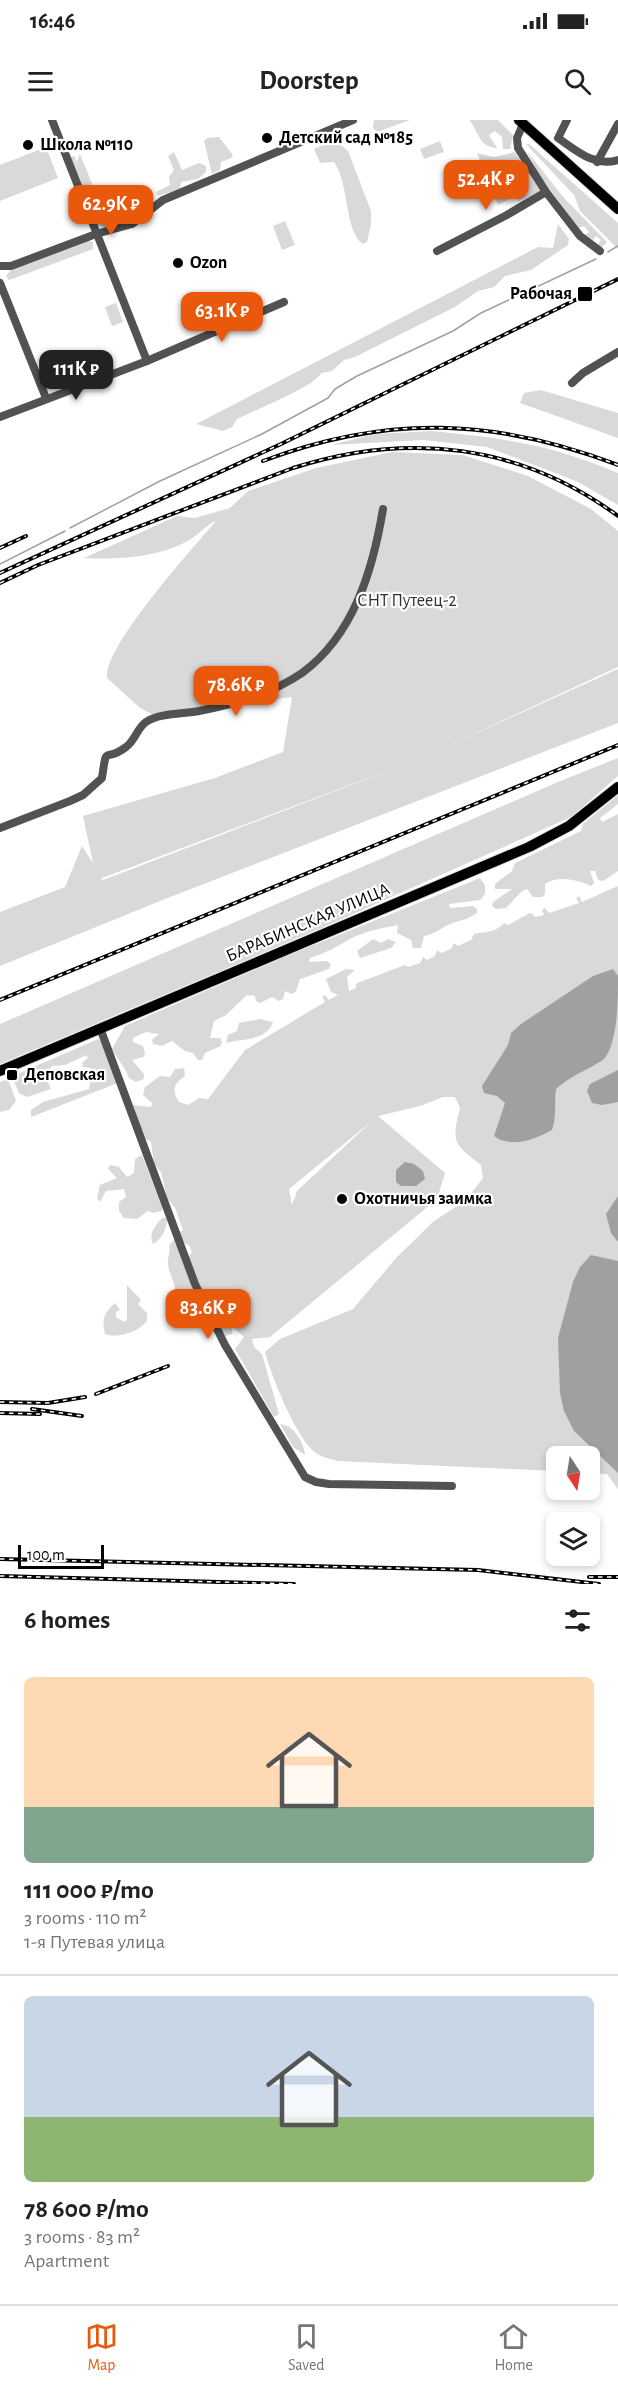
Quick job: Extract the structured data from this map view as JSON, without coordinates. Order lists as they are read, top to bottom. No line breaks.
{"streets":{"main road":["БАРАБИНСКАЯ УЛИЦА"]},"parks":["СНТ Путеец-2"],"places":{"other":["Детский сад №185","Школа №110","Ozon","Охотничья заимка"],"transit":["Рабочая","Деповская"]},"scale_bar":"100 m","north":"bottom","page":{"status":"16:46","header":"Doorstep","price":["52.4K ₽","62.9K ₽","63.1K ₽","111K ₽","78.6K ₽","83.6K ₽"],"scale":"100 m","heading":"6 homes","list":[{"name":"111 000 ₽/mo","note":"3 rooms · 110 m² · 1-я Путевая улица"},{"name":"78 600 ₽/mo","note":"3 rooms · 83 m² · Apartment"}],"tabs":["Map","Saved","Home"]}}
